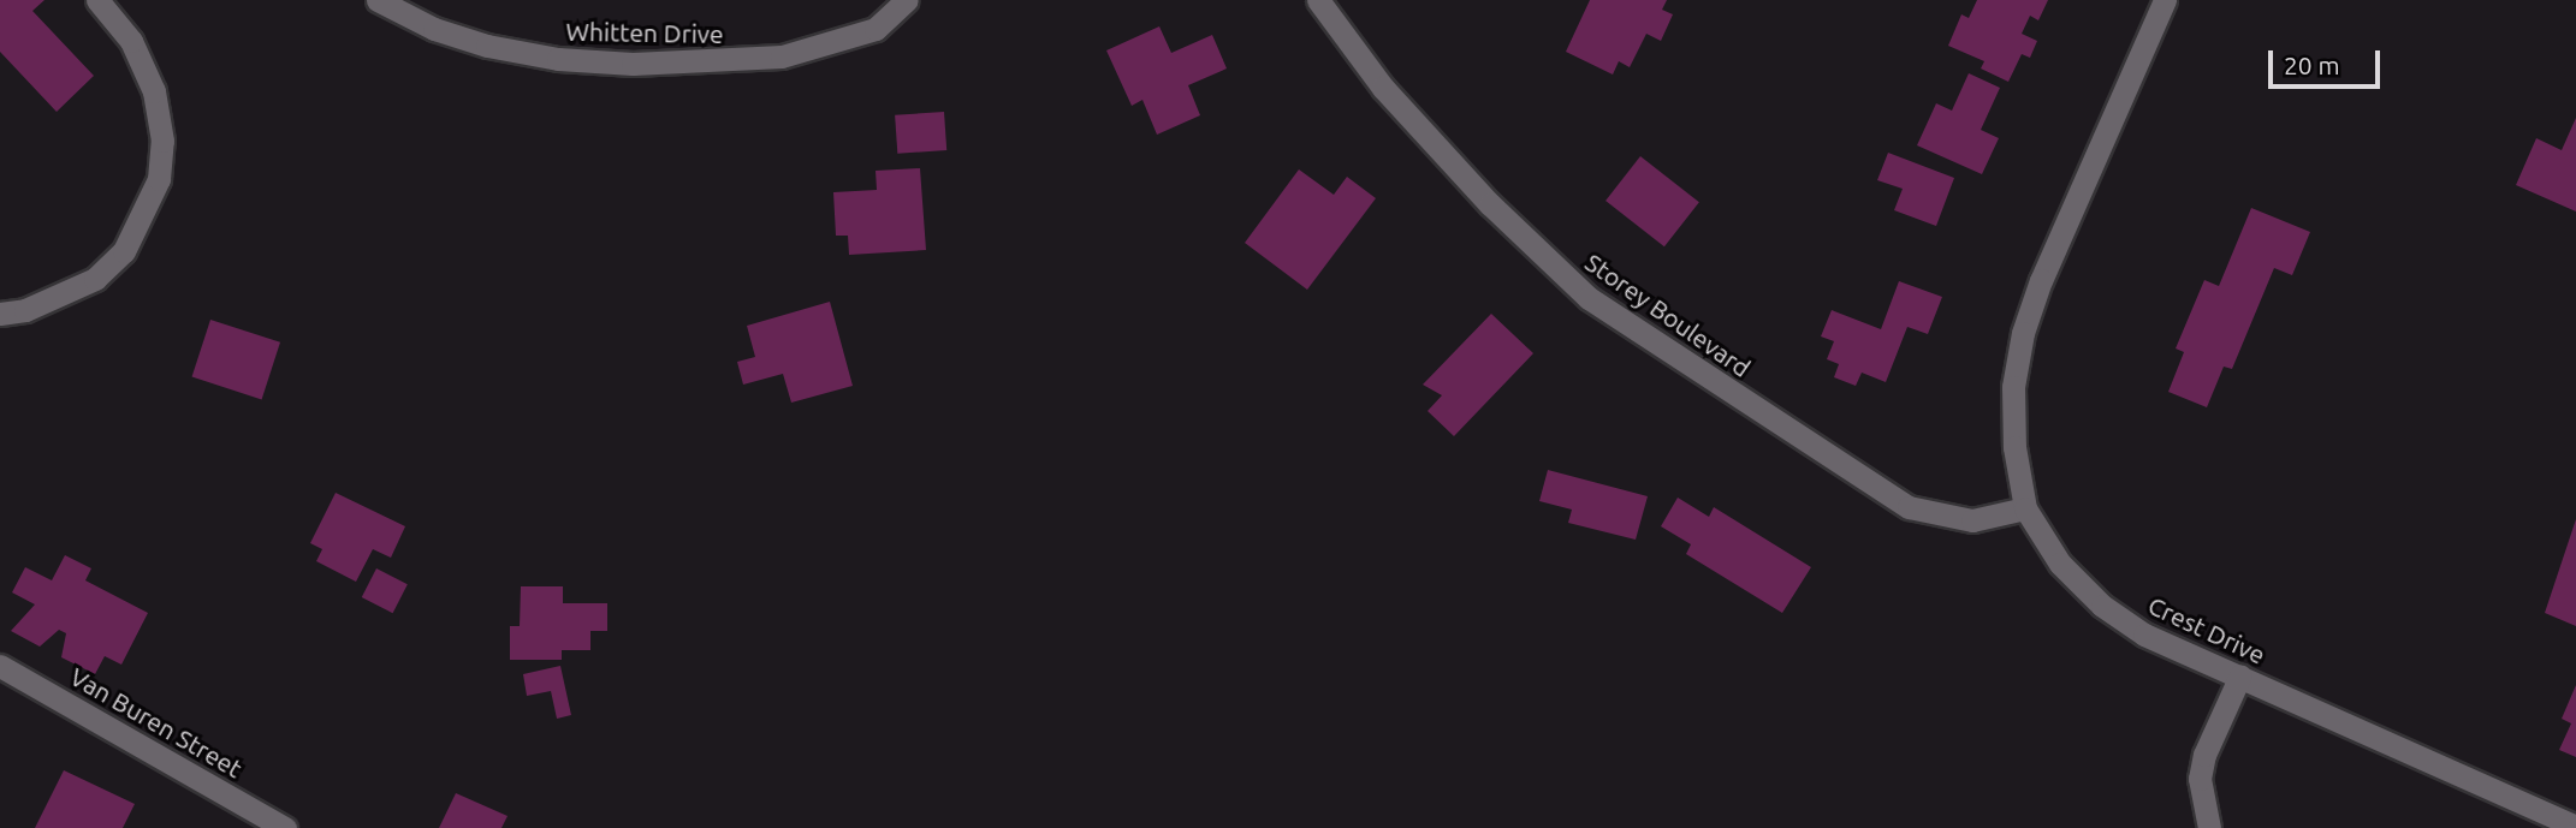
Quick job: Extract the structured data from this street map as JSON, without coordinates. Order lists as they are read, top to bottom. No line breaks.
{"streets":{"street":["Whitten Drive","Storey Boulevard","Crest Drive","Van Buren Street"]},"crossings":[["Storey Boulevard","Crest Drive"]],"scale_bar":"20 m"}
